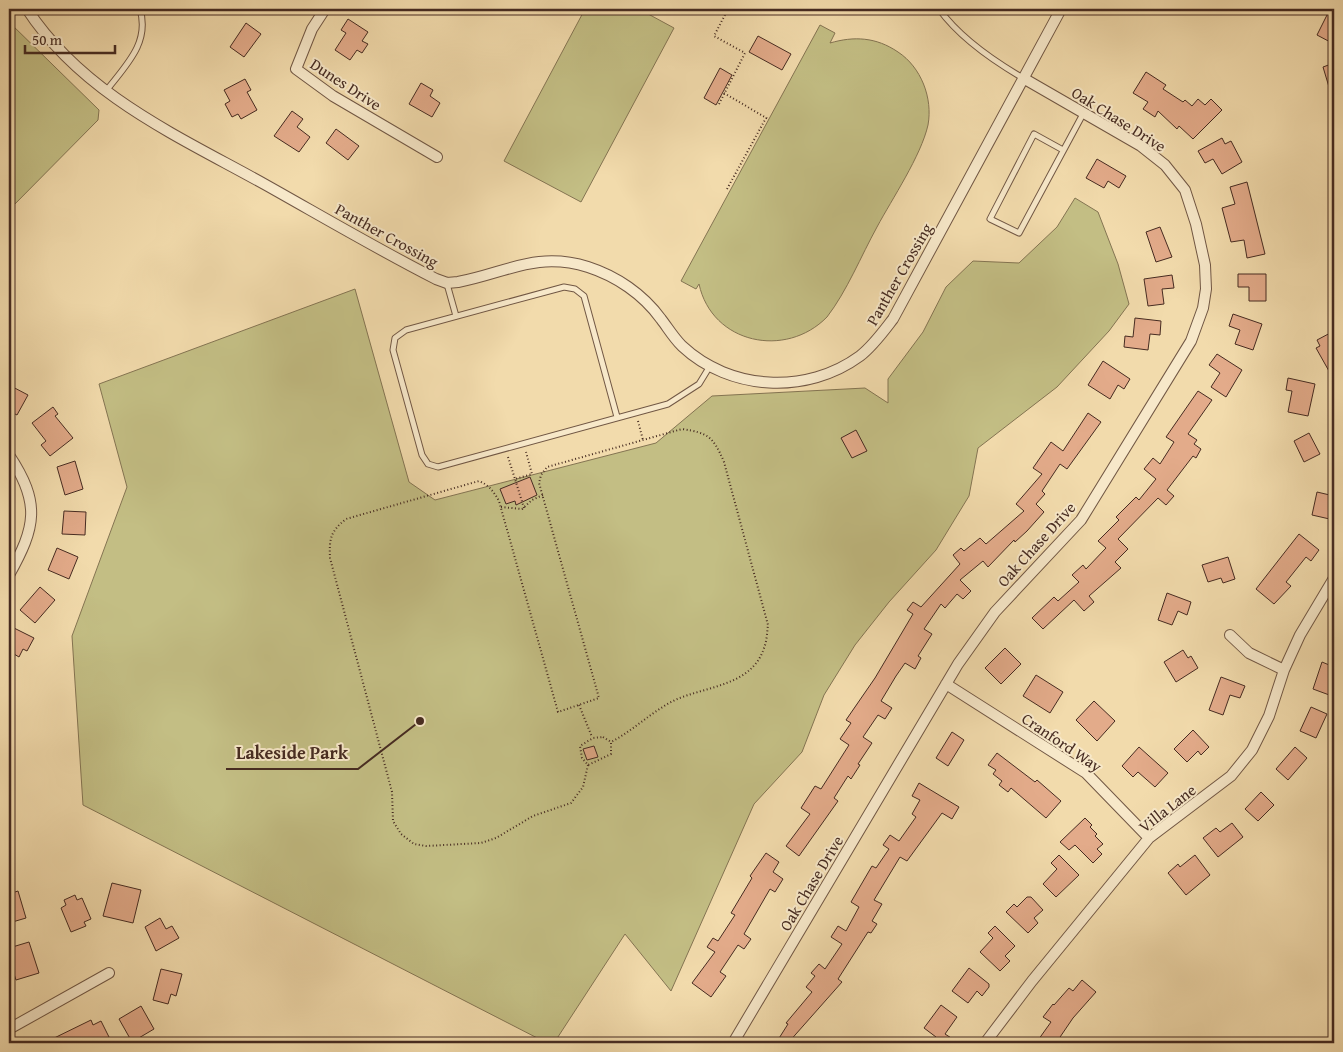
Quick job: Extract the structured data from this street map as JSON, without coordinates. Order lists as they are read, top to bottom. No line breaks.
{"streets":{"street":["Dunes Drive","Oak Chase Drive","Panther Crossing","Cranford Way","Villa Lane"]},"crossings":[["Oak Chase Drive","Panther Crossing"],["Oak Chase Drive","Cranford Way"],["Cranford Way","Villa Lane"]],"places":["Lakeside Park"],"scale_bar":"50 m"}
